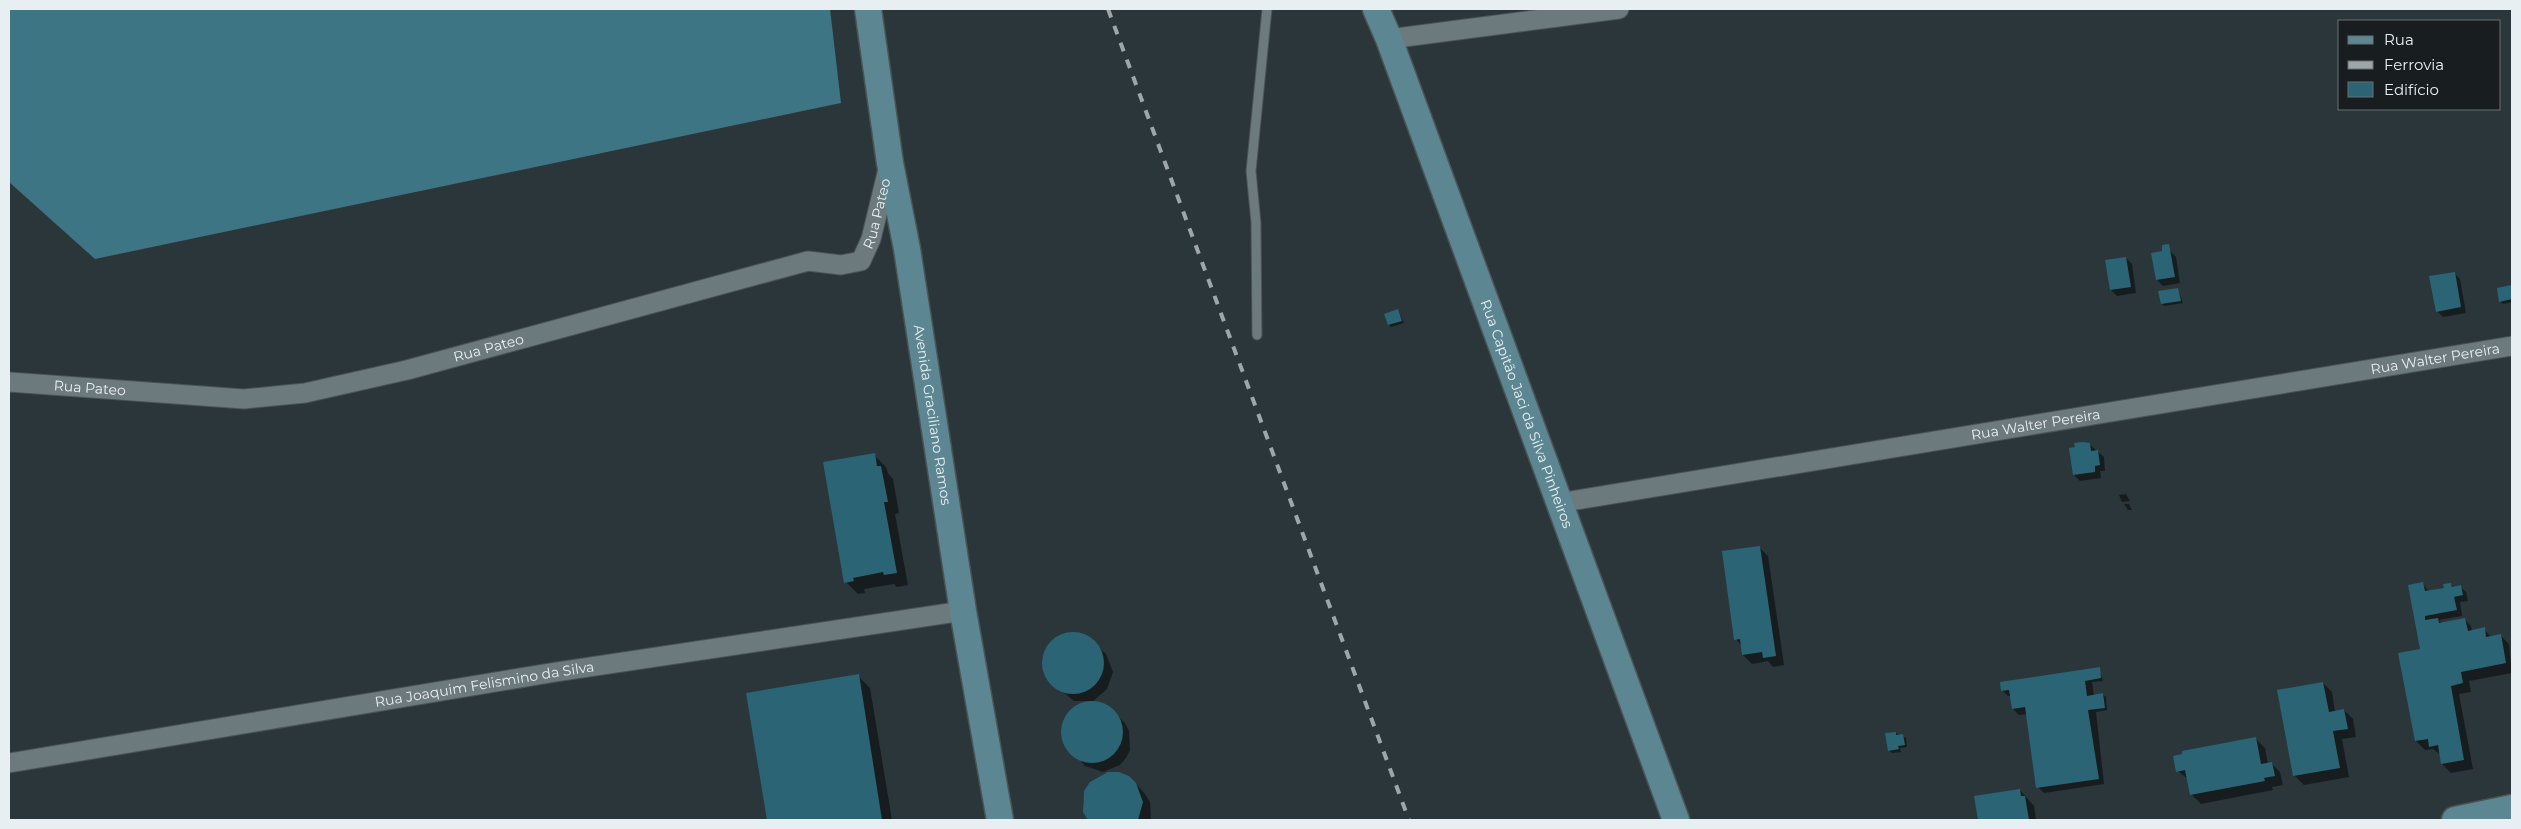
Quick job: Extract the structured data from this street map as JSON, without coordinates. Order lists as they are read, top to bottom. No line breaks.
{"streets":{"street":["Rua Pateo","Rua Walter Pereira","Avenida Graciliano Ramos","Rua Capitão Jaci da Silva Pinheiros","Rua Joaquim Felismino da Silva"]},"crossings":[["Rua Pateo","Avenida Graciliano Ramos"],["Rua Walter Pereira","Rua Capitão Jaci da Silva Pinheiros"],["Avenida Graciliano Ramos","Rua Joaquim Felismino da Silva"]],"legend":["Rua","Ferrovia","Edifício"]}
